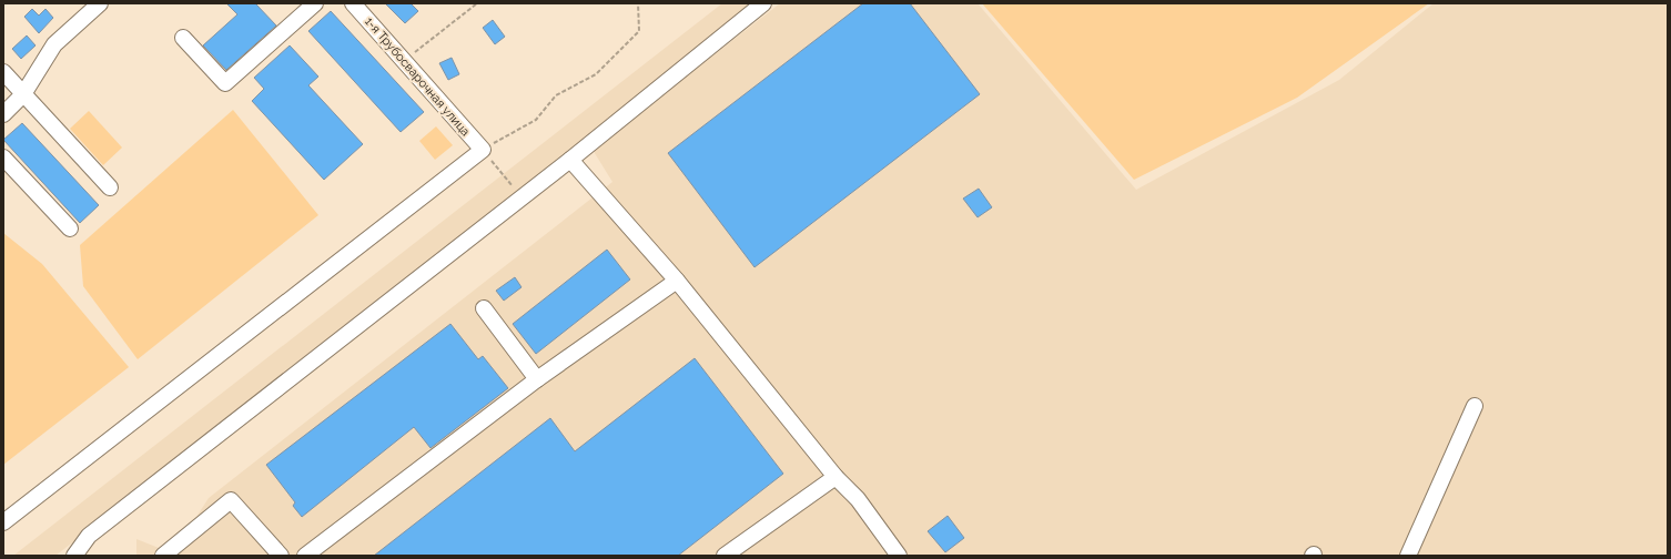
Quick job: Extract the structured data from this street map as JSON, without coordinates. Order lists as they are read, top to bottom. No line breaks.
{"streets":{"street":["1-я Трубосварочная улица"]}}
